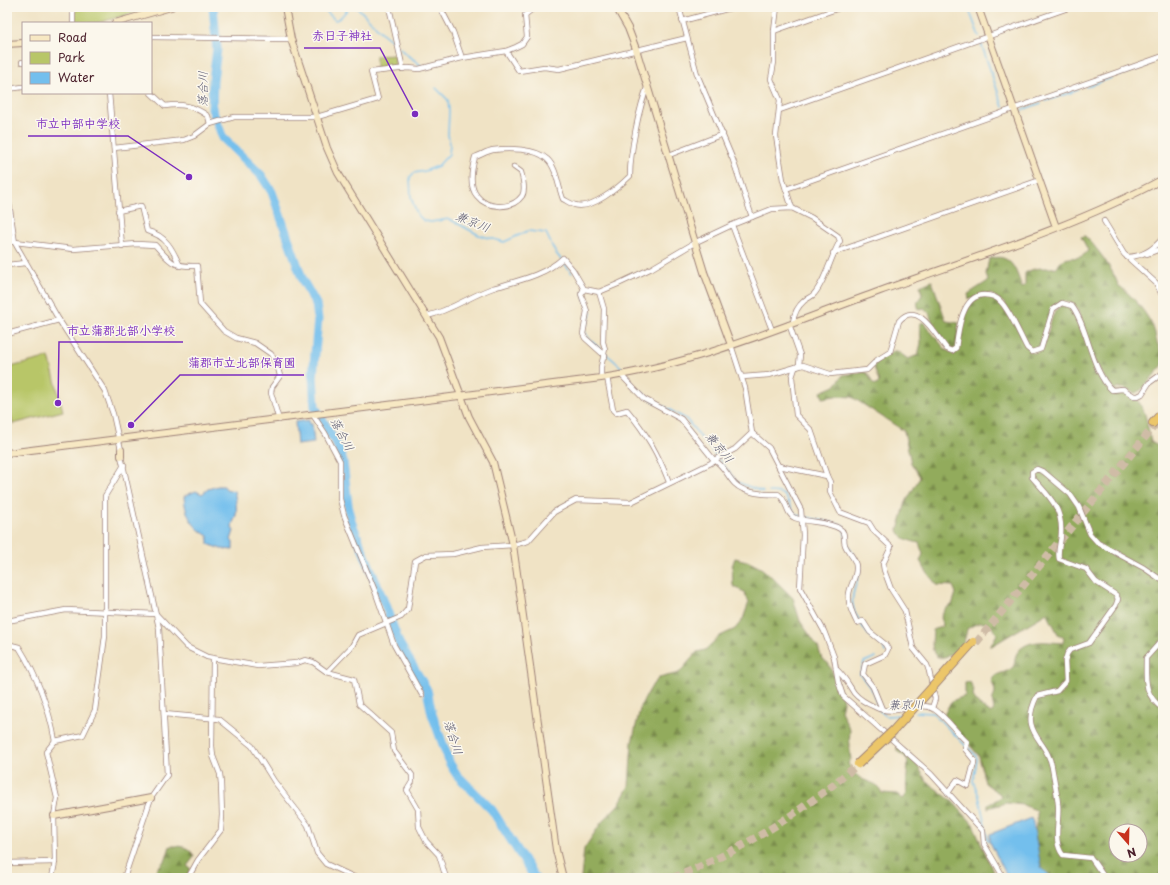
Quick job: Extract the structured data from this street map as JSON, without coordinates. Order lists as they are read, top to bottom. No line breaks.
{"water":["落合川","兼京川"],"places":["赤日子神社","市立中部中学校","市立蒲郡北部小学校","蒲郡市立北部保育園"],"legend":["Road","Park","Water"],"north":"bottom"}
